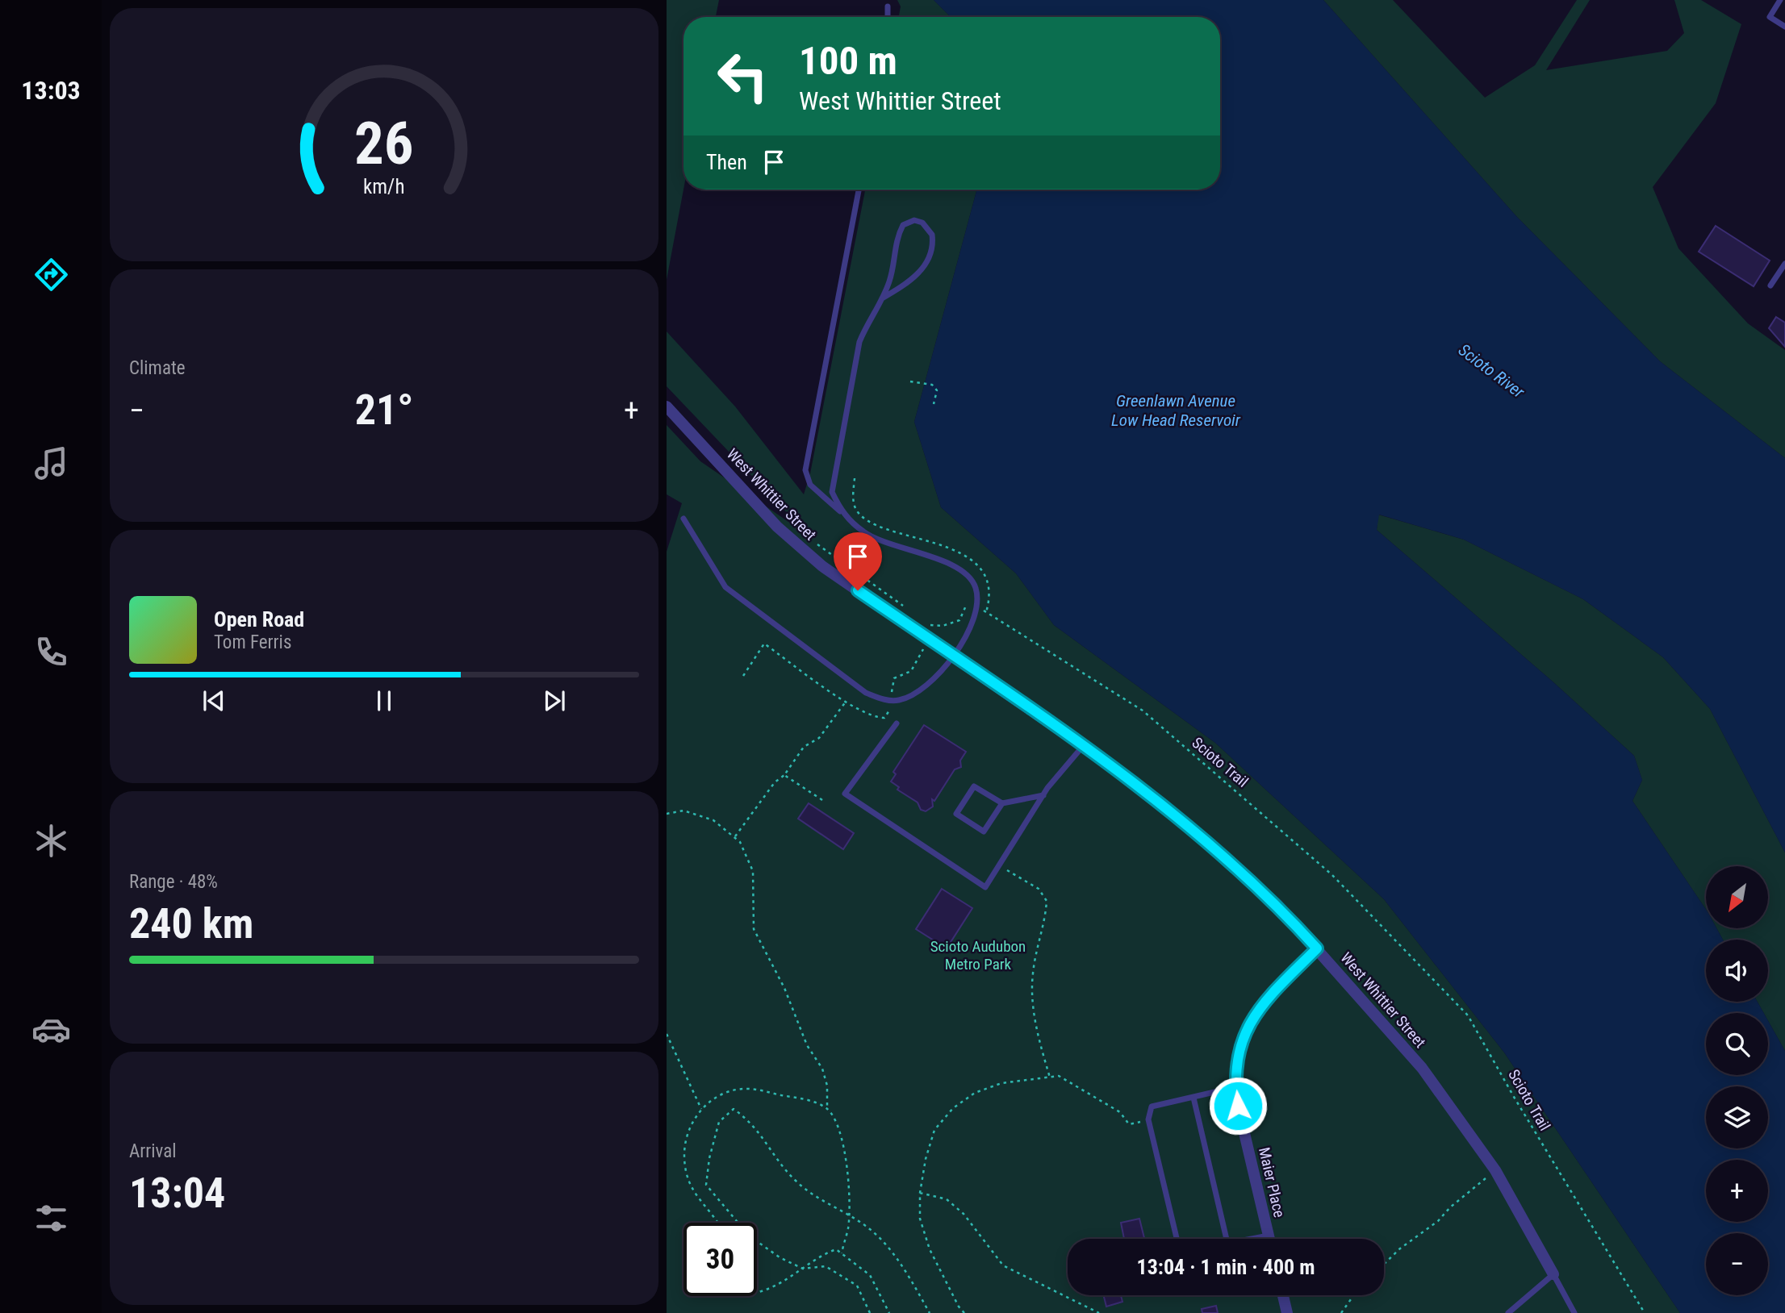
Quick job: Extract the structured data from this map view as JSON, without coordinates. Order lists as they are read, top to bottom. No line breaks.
{"streets":{"street":["West Whittier Street","Maier Place"],"path":["Scioto Trail"]},"crossings":[["West Whittier Street","Maier Place"]],"water":["Scioto River","Greenlawn Avenue Low Head Reservoir"],"parks":["Scioto Audubon Metro Park"],"north":"bottom left","page":{"tabs":"13:03","turn":["100 m","West Whittier Street"],"then":"Then","tile":["Climate",["Range · 48%","240 km"],["Arrival","13:04"]],"heat":["−","21°","+"],"song":["Open Road","Tom Ferris"],"map_buttons":["+","−"],"limit":"30","trip":"13:04 · 1 min · 400 m","gauge":["26","km/h"]}}
